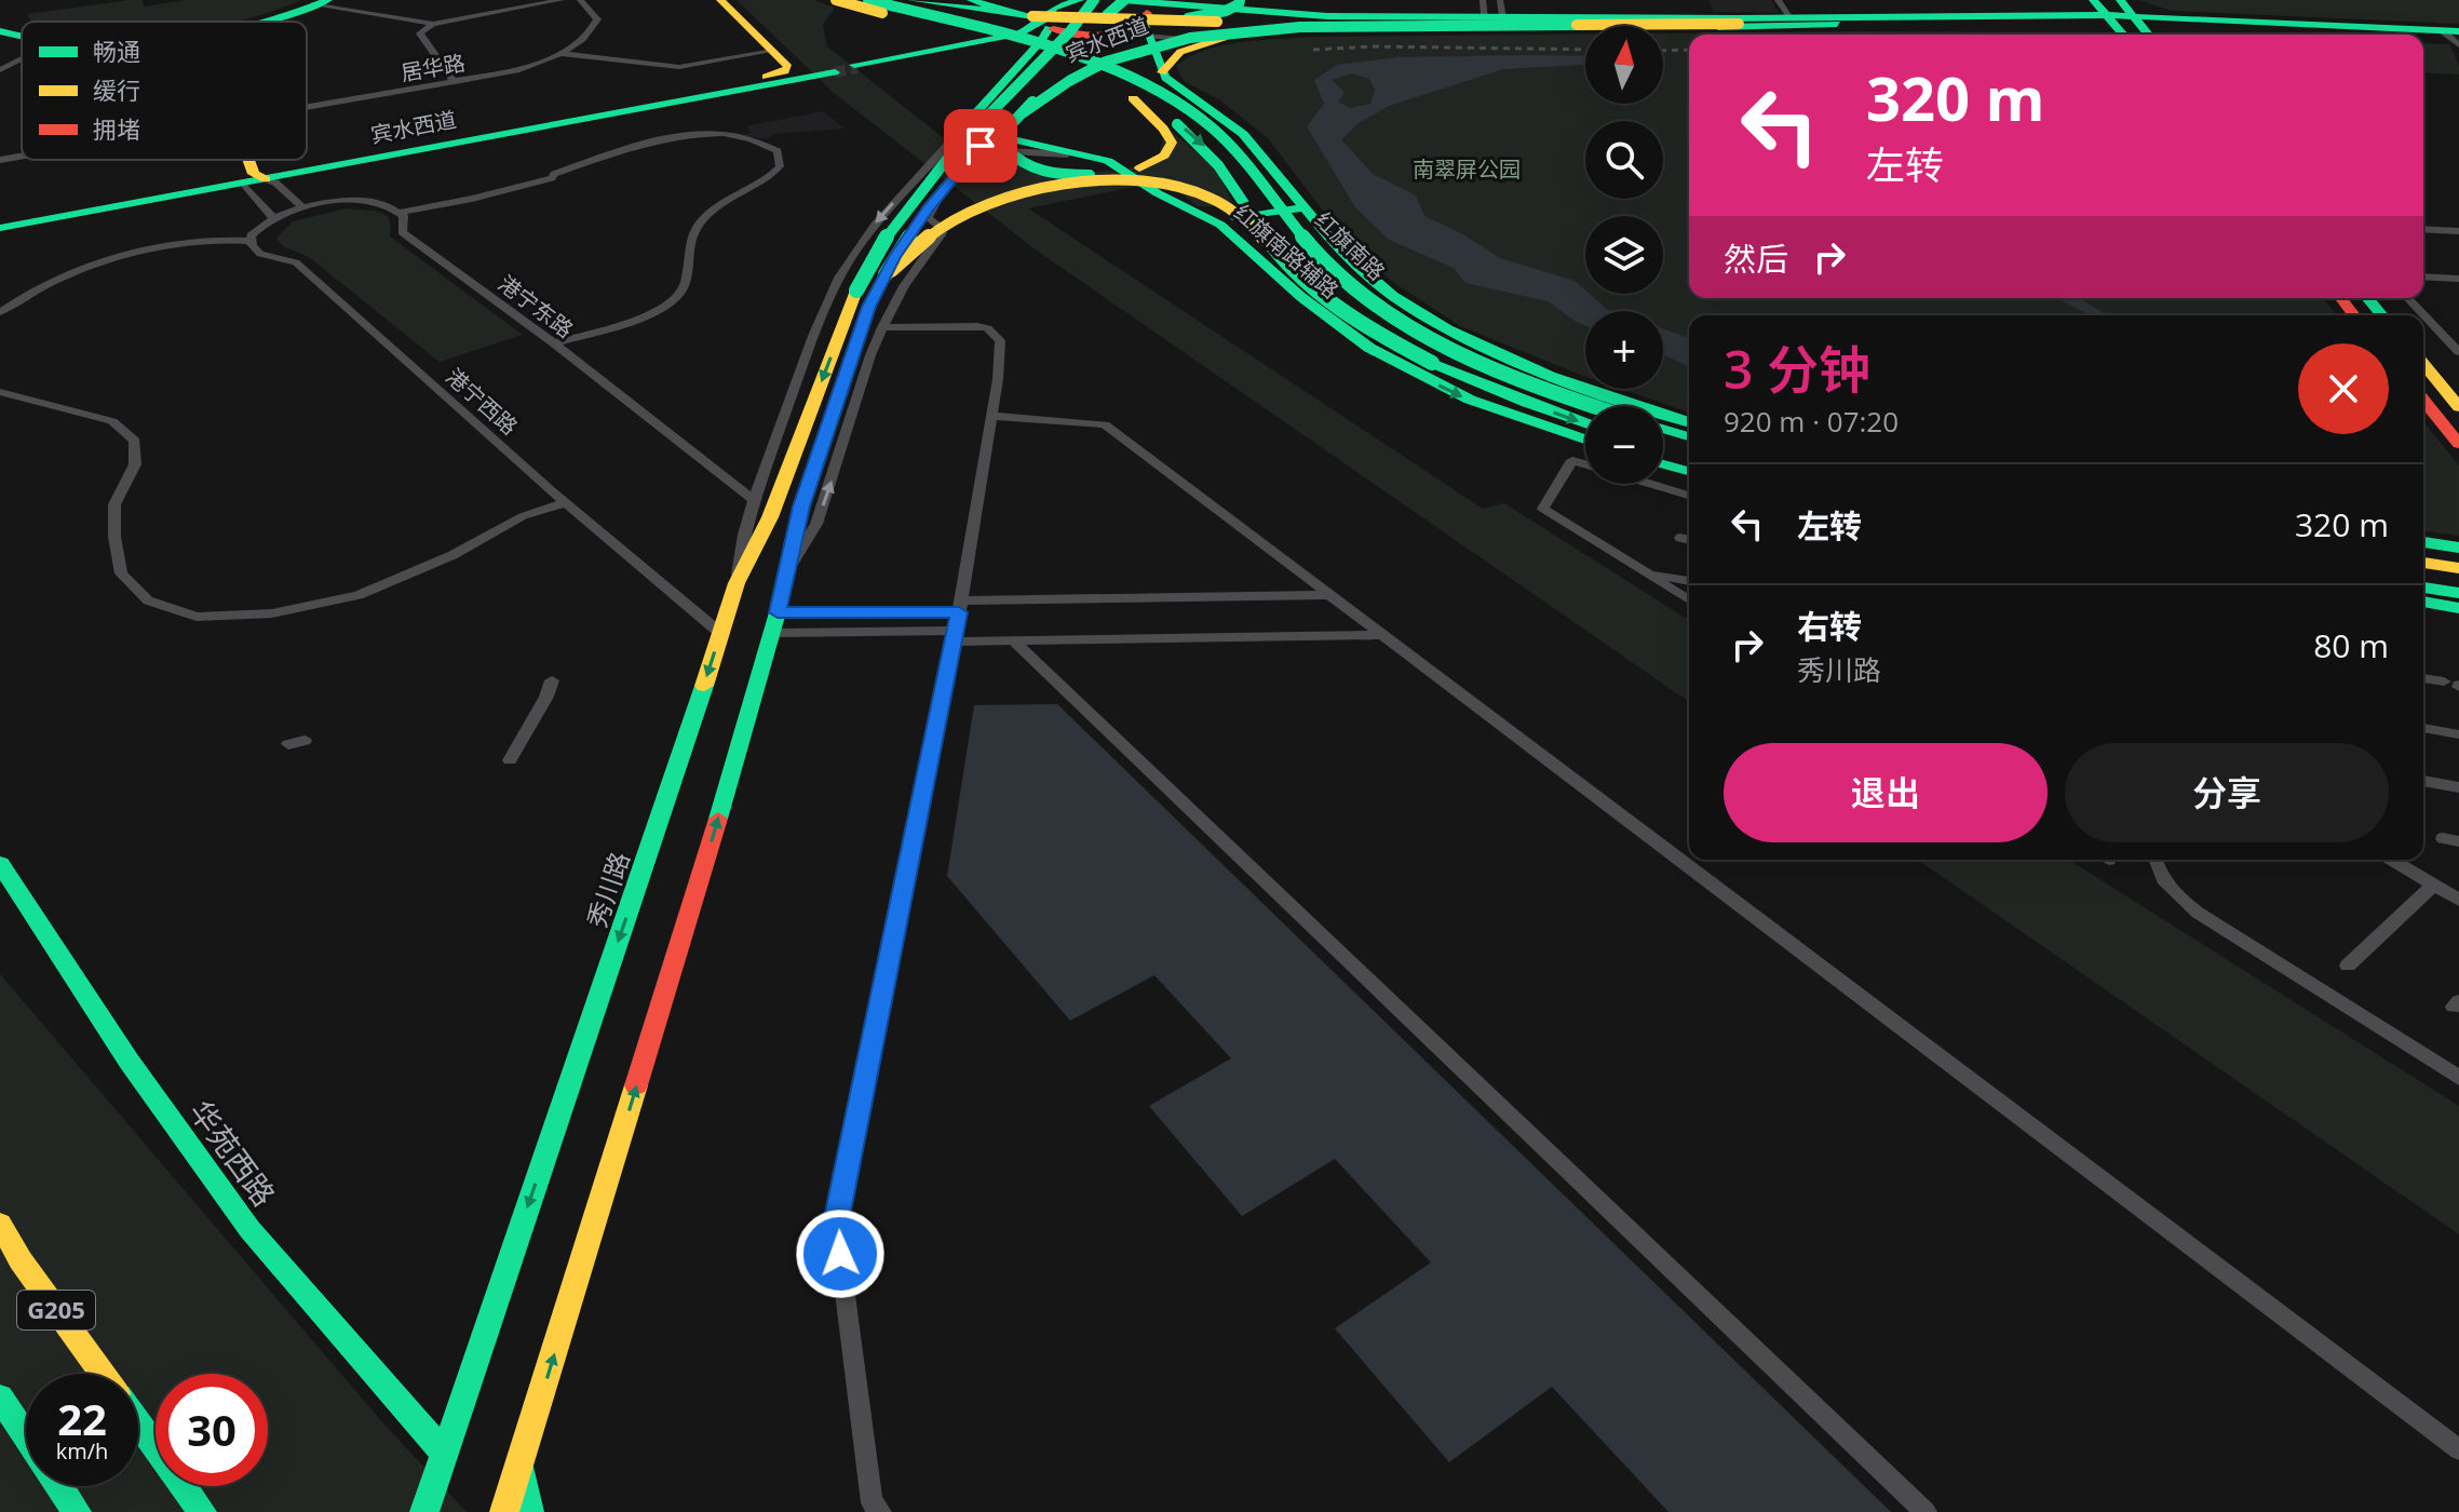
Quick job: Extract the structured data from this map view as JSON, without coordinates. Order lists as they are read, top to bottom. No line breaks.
{"streets":{"main road":["宾水西道","红旗南路","红旗南路辅路","秀川路","华苑西路","G205"],"street":["居华路","港宁东路","港宁西路"]},"crossings":[["宾水西道","红旗南路辅路"],["港宁西路","秀川路"],["秀川路","华苑西路"]],"parks":["南翠屏公园"],"legend":["畅通","缓行","拥堵"],"north":"top","page":{"map_buttons":["+","−"],"turn":["320 m","左转"],"then":"然后","heading":["3 分钟","920 m · 07:20"],"list":[{"name":"左转","value":"320 m"},{"name":"右转","note":"秀川路","value":"80 m"}],"buttons":["退出","分享"],"speed":"22 km/h","limit":"30"}}
